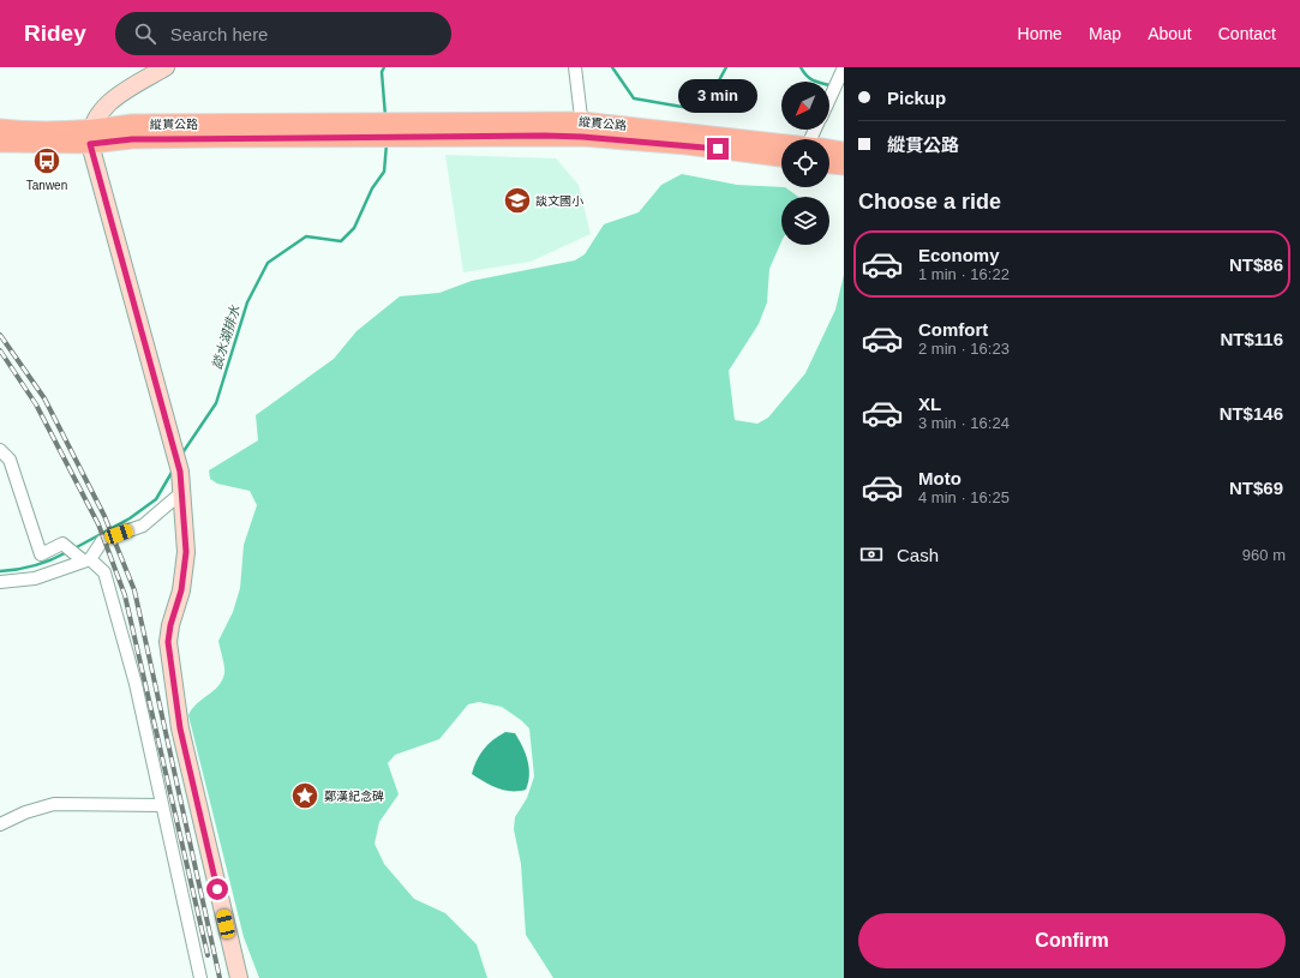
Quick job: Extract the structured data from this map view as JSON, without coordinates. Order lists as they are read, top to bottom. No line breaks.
{"streets":{"main road":["縱貫公路"]},"water":["談水湖排水"],"places":{"bus stop":["Tanwen"],"school or university":["談文國小"],"place":["鄭漢紀念碑"]},"north":"bottom left","page":{"header":"Ridey","search":"Search here","nav":["Home","Map","About","Contact"],"banner":["Pickup","縱貫公路"],"bubble":"3 min","heading":"Choose a ride","list":[{"name":"Economy","note":"1 min · 16:22","value":"NT$86"},{"name":"Comfort","note":"2 min · 16:23","value":"NT$116"},{"name":"XL","note":"3 min · 16:24","value":"NT$146"},{"name":"Moto","note":"4 min · 16:25","value":"NT$69"}],"pay":["Cash","960 m"],"buttons":"Confirm"}}
